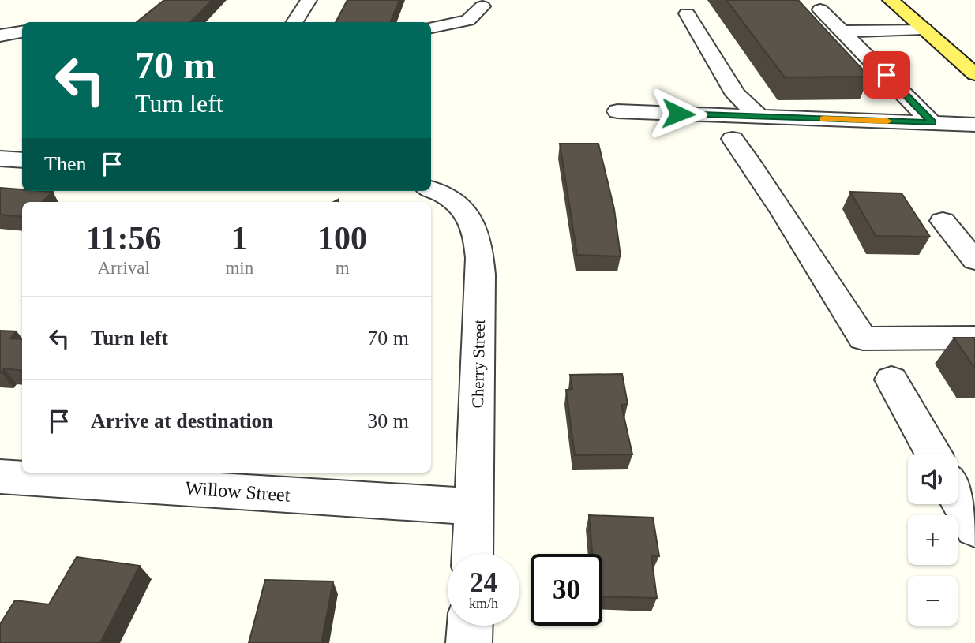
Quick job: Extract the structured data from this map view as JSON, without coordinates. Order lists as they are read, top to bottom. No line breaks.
{"streets":{"street":["Cherry Street","Willow Street"]},"crossings":[["Cherry Street","Willow Street"]],"page":{"turn":["70 m","Turn left"],"then":"Then","eta":["11:56","Arrival","1","min","100","m"],"list":[{"name":"Turn left","value":"70 m"},{"name":"Arrive at destination","value":"30 m"}],"map_buttons":["+","−"],"speed":"24 km/h","limit":"30"}}
